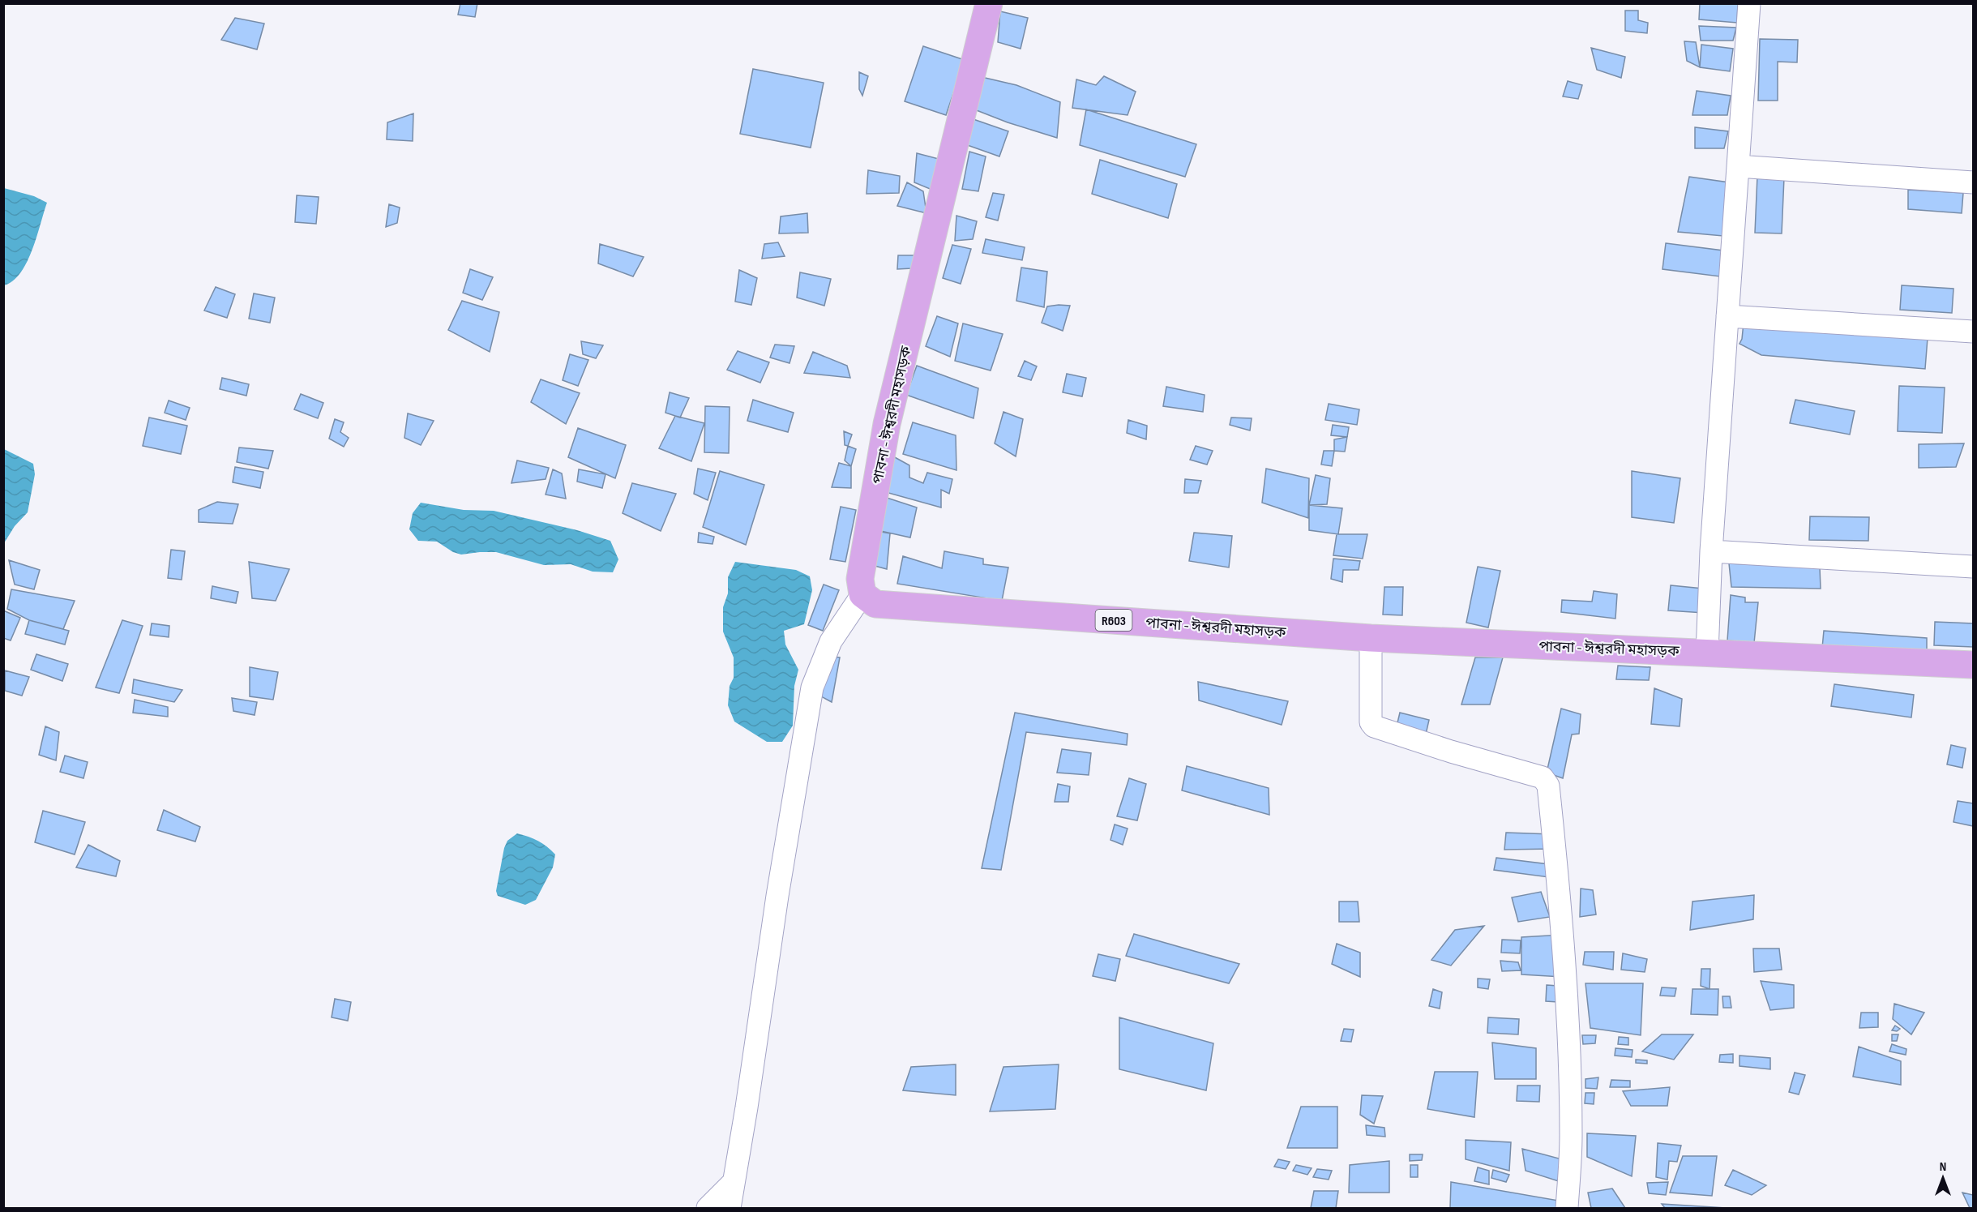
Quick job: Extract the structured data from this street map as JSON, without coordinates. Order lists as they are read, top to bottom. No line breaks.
{"streets":{"main road":["পাবনা - ঈশ্বরদী মহাসড়ক","R603"]},"north":"top"}
